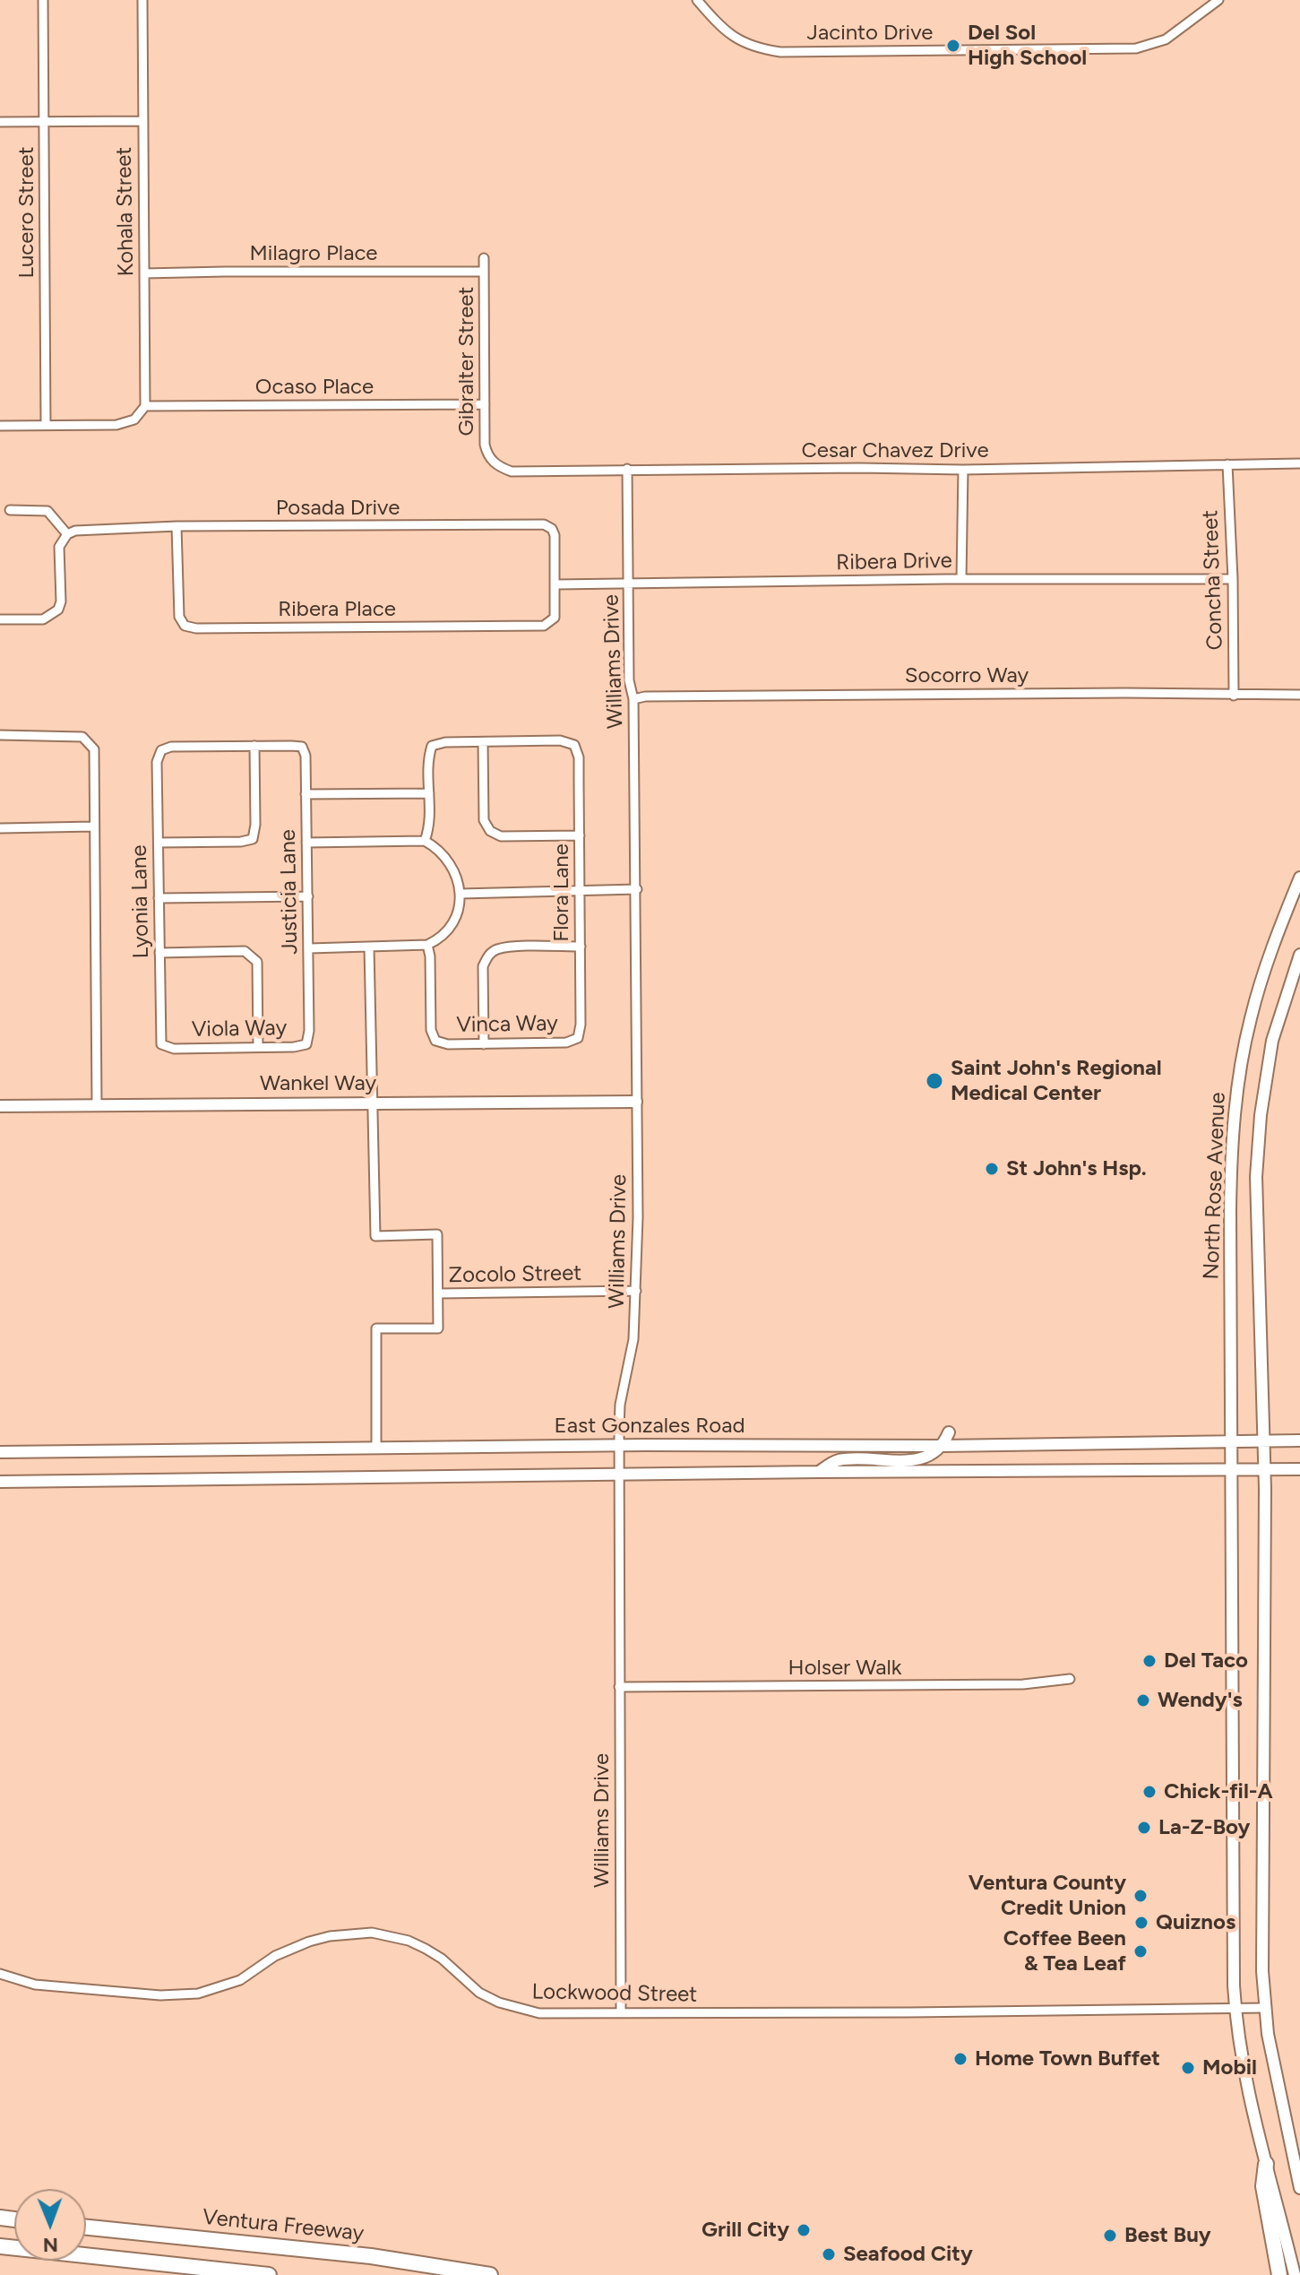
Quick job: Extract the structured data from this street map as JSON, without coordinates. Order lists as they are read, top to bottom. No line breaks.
{"streets":{"highway":["Ventura Freeway"],"main road":["Wankel Way","North Rose Avenue","East Gonzales Road"],"street":["Jacinto Drive","Kohala Street","Lucero Street","Milagro Place","Gibralter Street","Ocaso Place","Cesar Chavez Drive","Posada Drive","Ribera Drive","Concha Street","Ribera Place","Williams Drive","Socorro Way","Justicia Lane","Flora Lane","Lyonia Lane","Vinca Way","Viola Way","Zocolo Street","Holser Walk","Lockwood Street"]},"crossings":[["Kohala Street","Milagro Place"],["Kohala Street","Ocaso Place"],["Milagro Place","Gibralter Street"],["Gibralter Street","Ocaso Place"],["Gibralter Street","Cesar Chavez Drive"],["Cesar Chavez Drive","Concha Street"],["Cesar Chavez Drive","Williams Drive"],["Posada Drive","Ribera Drive"],["Posada Drive","Ribera Place"],["Ribera Drive","Concha Street"],["Ribera Drive","Ribera Place"],["Ribera Drive","Williams Drive"],["Concha Street","Socorro Way"],["Williams Drive","Socorro Way"],["Williams Drive","Wankel Way"],["Williams Drive","Zocolo Street"],["Williams Drive","East Gonzales Road"],["Williams Drive","Holser Walk"],["Williams Drive","Lockwood Street"],["Justicia Lane","Lyonia Lane"],["Justicia Lane","Viola Way"],["Flora Lane","Vinca Way"],["Lyonia Lane","Viola Way"],["North Rose Avenue","East Gonzales Road"],["North Rose Avenue","Lockwood Street"]],"places":["Del Sol High School","Saint John's Regional Medical Center","St John's Hsp.","Del Taco","Wendy's","Chick-fil-A","La-Z-Boy","Ventura County Credit Union","Quiznos","Coffee Been & Tea Leaf","Home Town Buffet","Mobil","Grill City","Best Buy","Seafood City"],"north":"bottom"}
